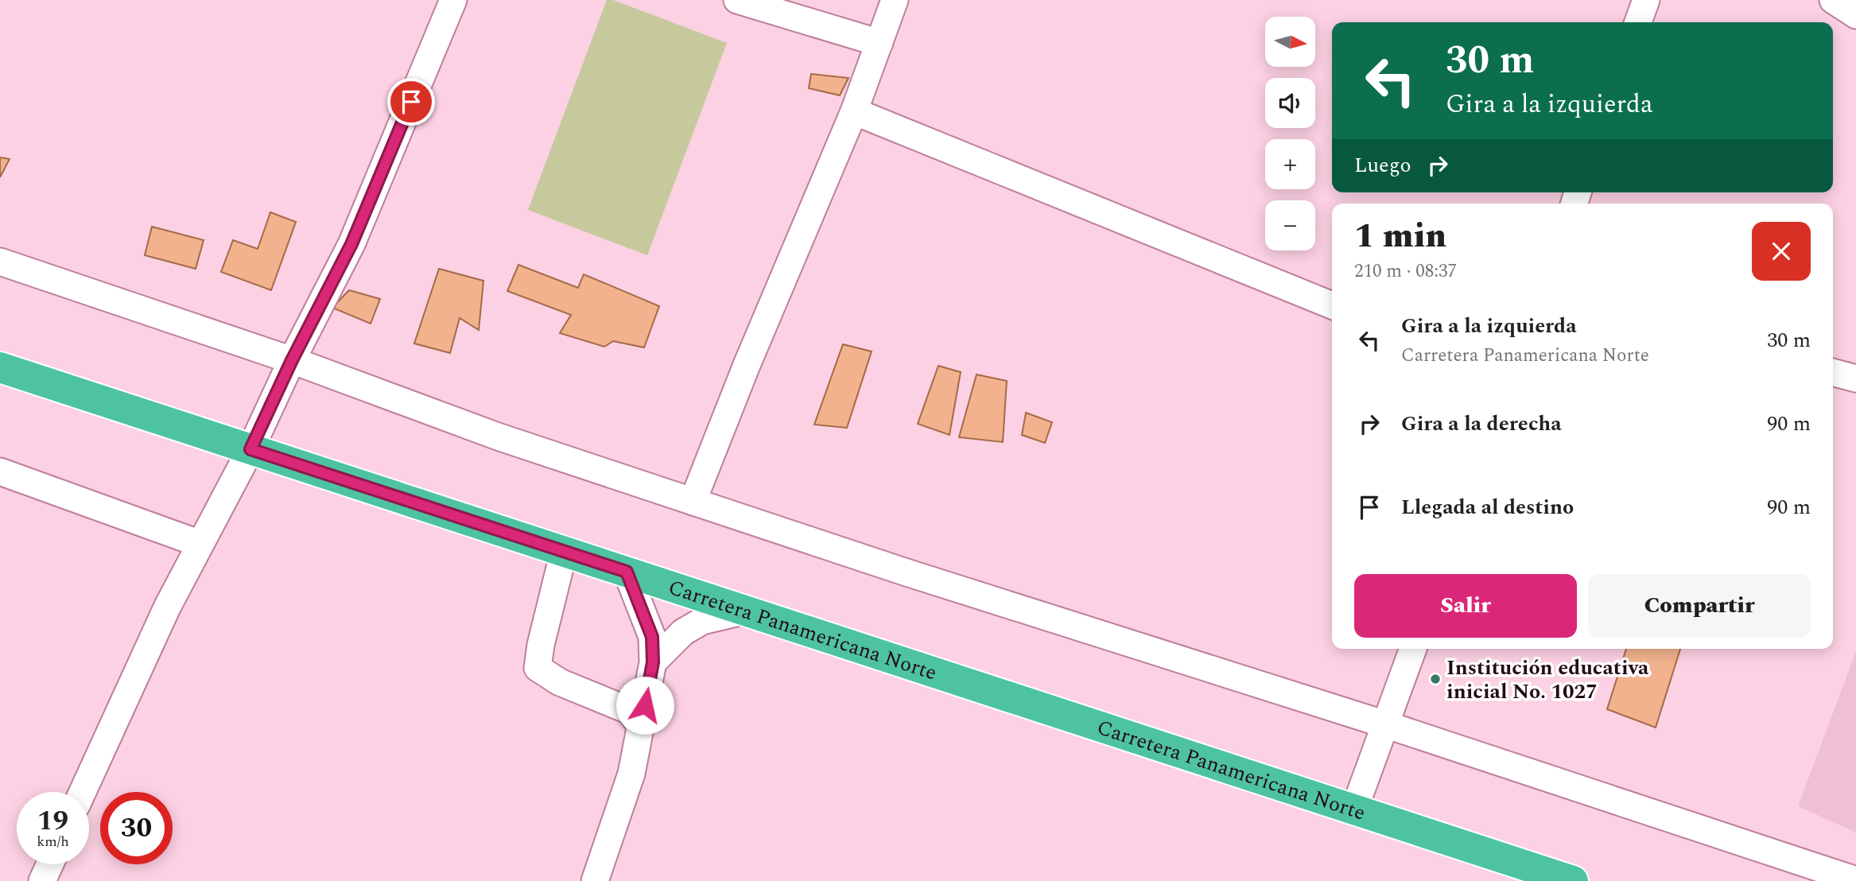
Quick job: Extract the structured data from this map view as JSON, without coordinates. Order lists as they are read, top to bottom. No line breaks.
{"streets":{"highway":["Carretera Panamericana Norte"]},"places":["Institución educativa inicial No. 1027"],"north":"right","page":{"map_buttons":["+","−"],"turn":["30 m","Gira a la izquierda"],"then":"Luego","heading":["1 min","210 m · 08:37"],"list":[{"name":"Gira a la izquierda","note":"Carretera Panamericana Norte","value":"30 m"},{"name":"Gira a la derecha","value":"90 m"},{"name":"Llegada al destino","value":"90 m"}],"buttons":["Salir","Compartir"],"speed":"19 km/h","limit":"30"}}
